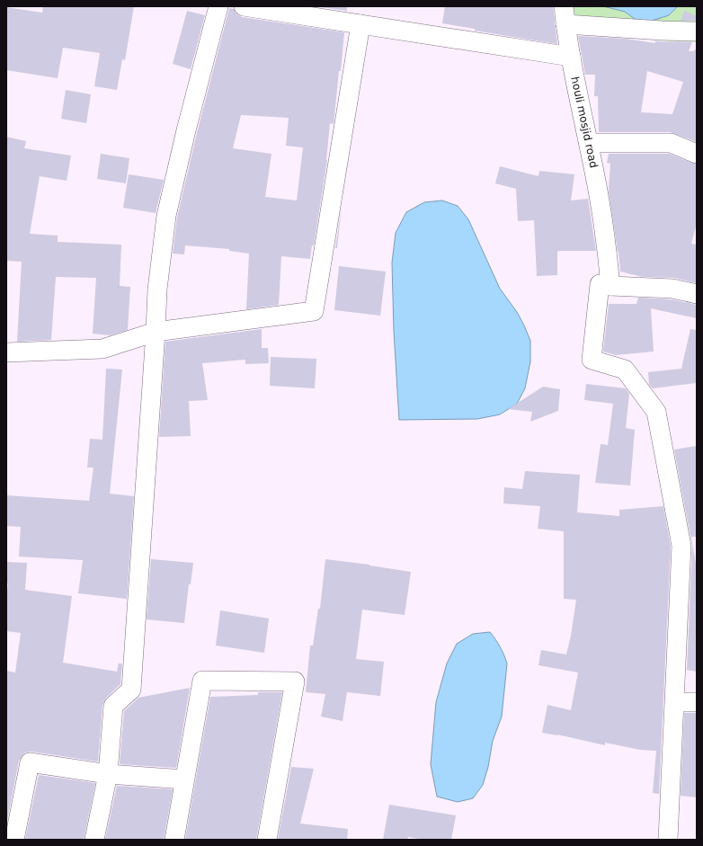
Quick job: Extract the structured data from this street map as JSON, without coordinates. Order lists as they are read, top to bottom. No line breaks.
{"streets":{"street":["houli mosjid road"]}}
